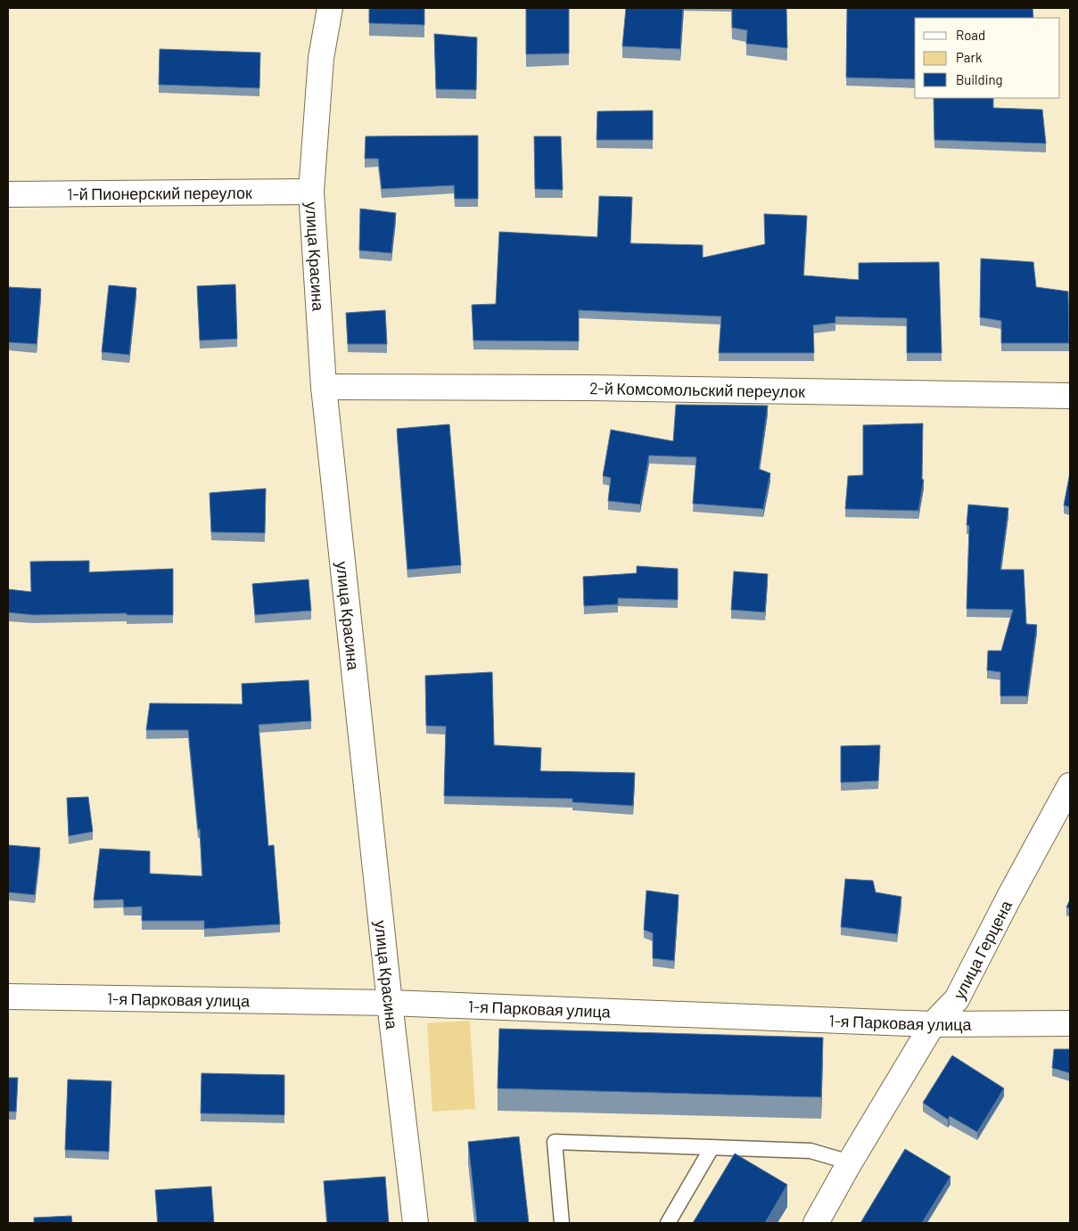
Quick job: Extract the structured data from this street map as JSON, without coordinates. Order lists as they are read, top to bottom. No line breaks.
{"streets":{"street":["1-й Пионерский переулок","улица Красина","2-й Комсомольский переулок","улица Герцена","1-я Парковая улица"]},"crossings":[["1-й Пионерский переулок","улица Красина"],["улица Красина","2-й Комсомольский переулок"],["улица Красина","1-я Парковая улица"],["улица Герцена","1-я Парковая улица"]],"legend":["Road","Park","Building"]}
